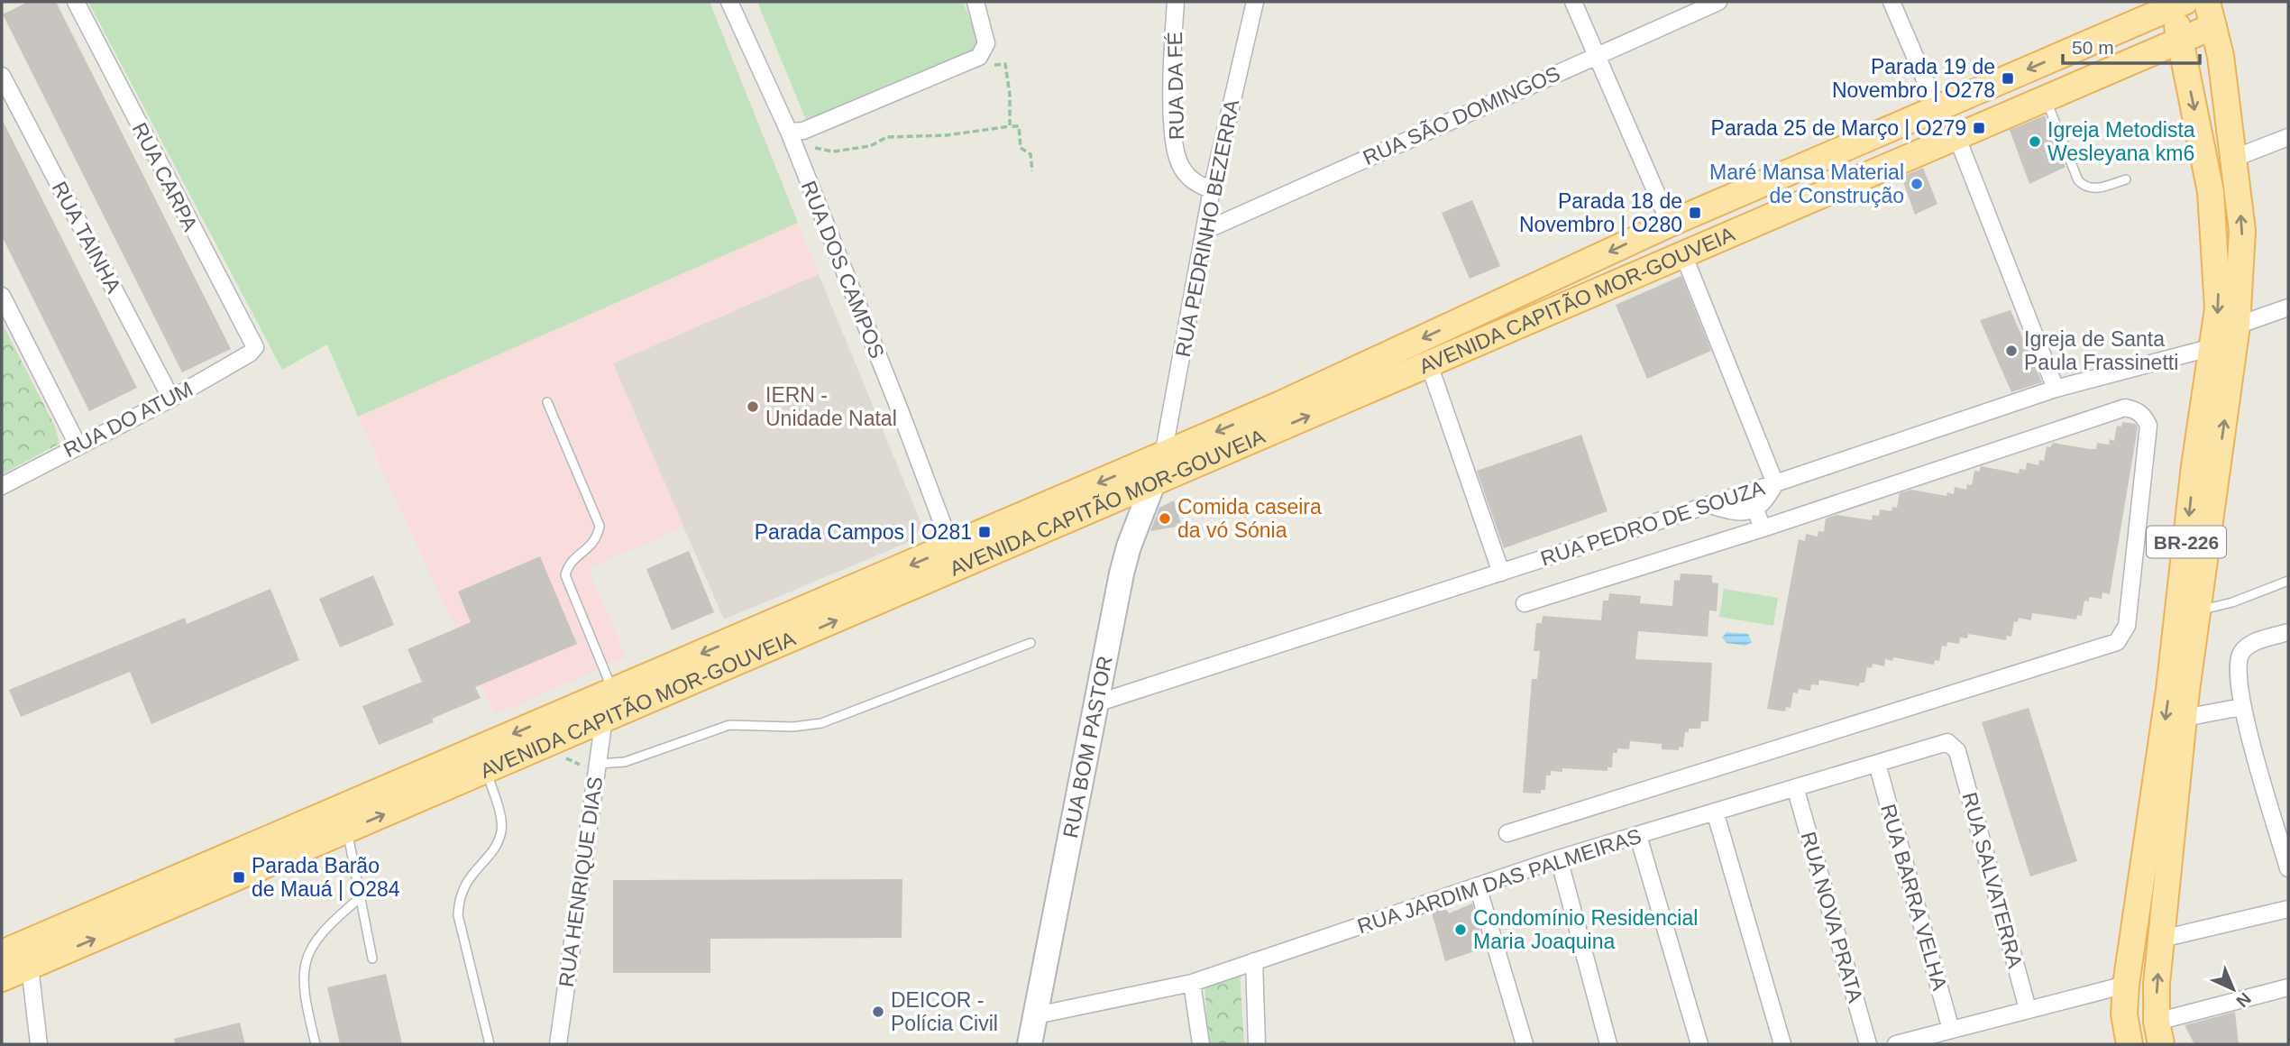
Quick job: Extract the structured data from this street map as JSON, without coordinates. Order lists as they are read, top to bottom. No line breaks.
{"streets":{"main road":["AVENIDA CAPITÃO MOR-GOUVEIA","BR-226","RUA BOM PASTOR"],"street":["RUA DA FÉ","RUA SÃO DOMINGOS","RUA CARPA","RUA PEDRINHO BEZERRA","RUA TAINHA","RUA DOS CAMPOS","RUA DO ATUM","RUA PEDRO DE SOUZA","RUA SALVATERRA","RUA JARDIM DAS PALMEIRAS","RUA HENRIQUE DIAS","RUA BARRA VELHA","RUA NOVA PRATA"]},"crossings":[["RUA DA FÉ","RUA PEDRINHO BEZERRA"],["RUA SÃO DOMINGOS","RUA PEDRINHO BEZERRA"],["RUA CARPA","RUA DO ATUM"],["RUA PEDRINHO BEZERRA","AVENIDA CAPITÃO MOR-GOUVEIA"],["RUA PEDRINHO BEZERRA","RUA BOM PASTOR"],["RUA TAINHA","RUA DO ATUM"],["RUA DOS CAMPOS","AVENIDA CAPITÃO MOR-GOUVEIA"],["AVENIDA CAPITÃO MOR-GOUVEIA","BR-226"],["AVENIDA CAPITÃO MOR-GOUVEIA","RUA BOM PASTOR"],["AVENIDA CAPITÃO MOR-GOUVEIA","RUA HENRIQUE DIAS"],["RUA PEDRO DE SOUZA","BR-226"],["RUA PEDRO DE SOUZA","RUA BOM PASTOR"],["RUA BOM PASTOR","RUA JARDIM DAS PALMEIRAS"],["RUA SALVATERRA","RUA JARDIM DAS PALMEIRAS"],["RUA JARDIM DAS PALMEIRAS","RUA BARRA VELHA"],["RUA JARDIM DAS PALMEIRAS","RUA NOVA PRATA"]],"places":{"transit":["Parada 19 de Novembro | O278","Parada 25 de Março | O279","Parada 18 de Novembro | O280","Parada Campos | O281","Parada Barão de Mauá | O284"],"other":["Igreja Metodista Wesleyana km6","Maré Mansa Material de Construção","Igreja de Santa Paula Frassinetti","IERN - Unidade Natal","Comida caseira da vó Sónia","Condomínio Residencial Maria Joaquina","DEICOR - Polícia Civil"]},"scale_bar":"50 m","north":"bottom right"}
